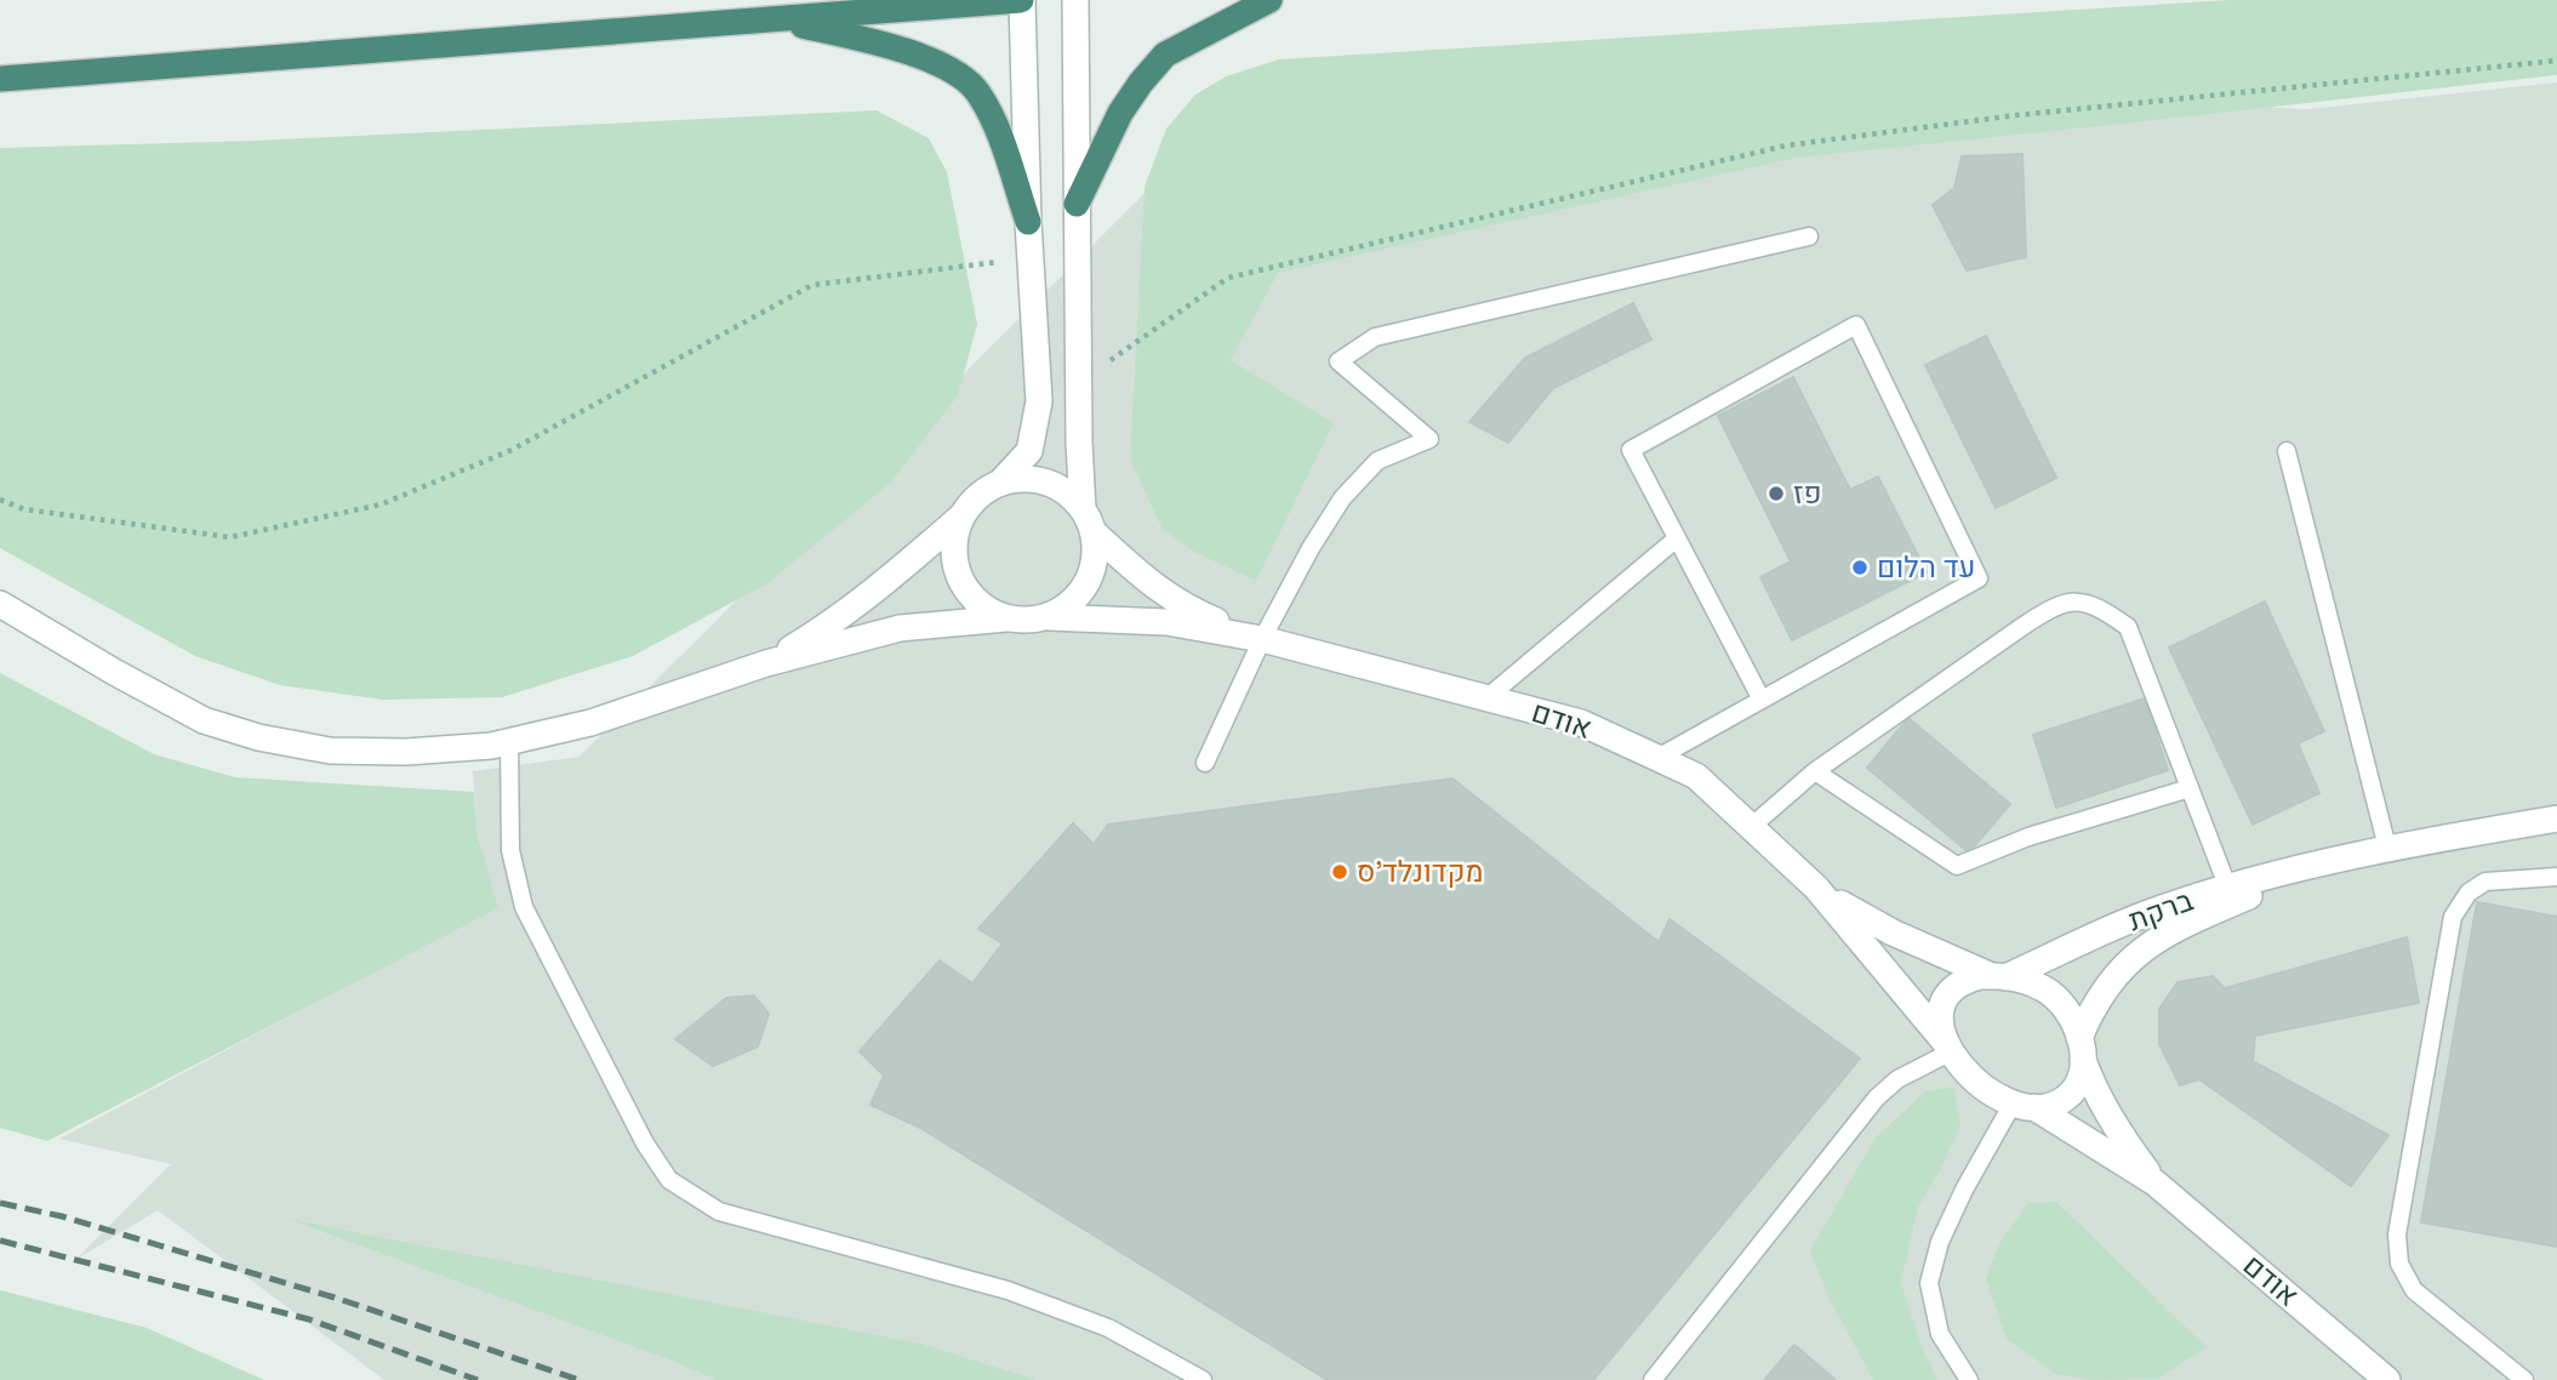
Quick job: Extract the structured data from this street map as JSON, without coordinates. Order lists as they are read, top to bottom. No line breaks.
{"streets":{"street":["אודם","ברקת"]},"crossings":[["אודם","ברקת"]],"places":["פז","עד הלום","מקדונלד'ס"]}
